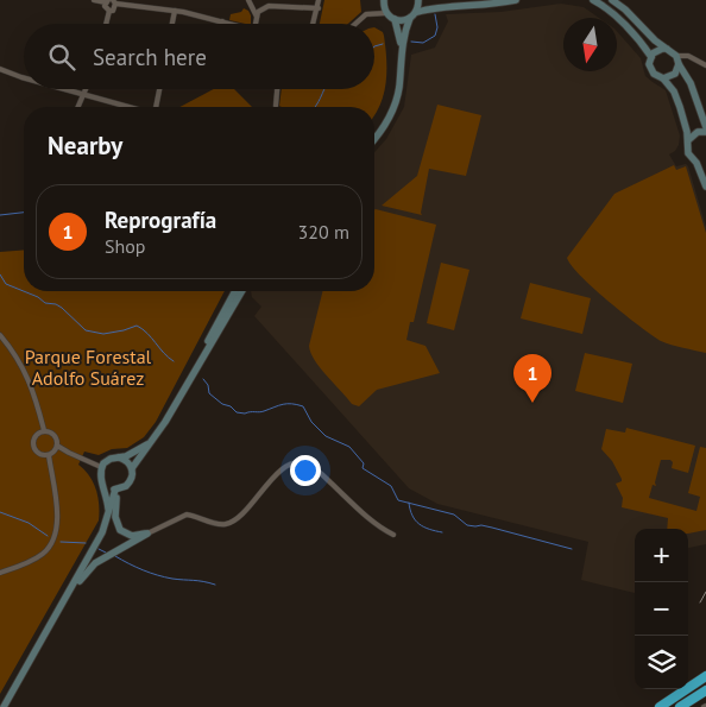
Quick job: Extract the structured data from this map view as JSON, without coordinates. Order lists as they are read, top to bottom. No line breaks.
{"parks":["Parque Forestal Adolfo Suárez"],"north":"bottom","page":{"search":"Search here","heading":"Nearby","list":[{"mark":"1","name":"Reprografía","note":"Shop","value":"320 m"}],"pins":"1","map_buttons":["+","−"]}}
